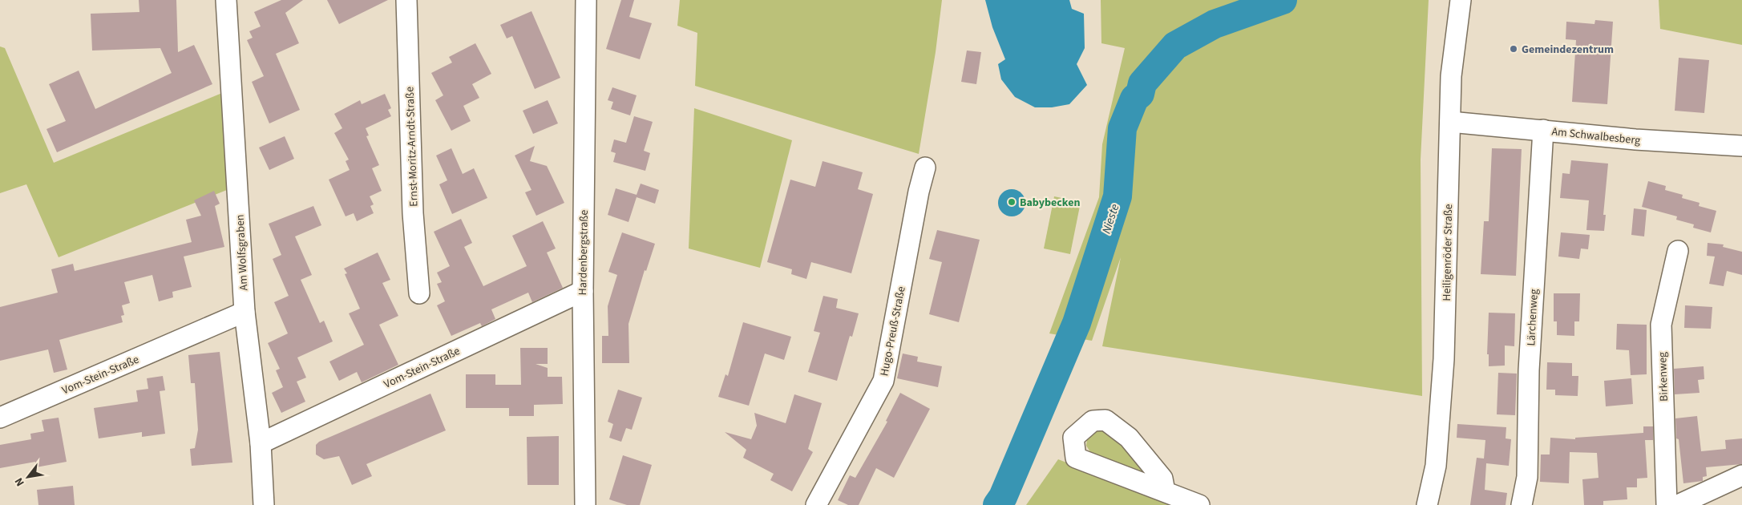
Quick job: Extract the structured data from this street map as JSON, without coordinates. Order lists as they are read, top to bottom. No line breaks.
{"streets":{"street":["Am Schwalbesberg","Ernst-Moritz-Arndt-Straße","Am Wolfsgraben","Hardenbergstraße","Heiligenröder Straße","Lärchenweg","Hugo-Preuß-Straße","Vom-Stein-Straße","Birkenweg"]},"crossings":[["Am Schwalbesberg","Heiligenröder Straße"],["Am Schwalbesberg","Lärchenweg"],["Am Wolfsgraben","Vom-Stein-Straße"],["Hardenbergstraße","Vom-Stein-Straße"]],"water":["Nieste"],"places":["Gemeindezentrum","Babybecken"],"north":"bottom left"}
